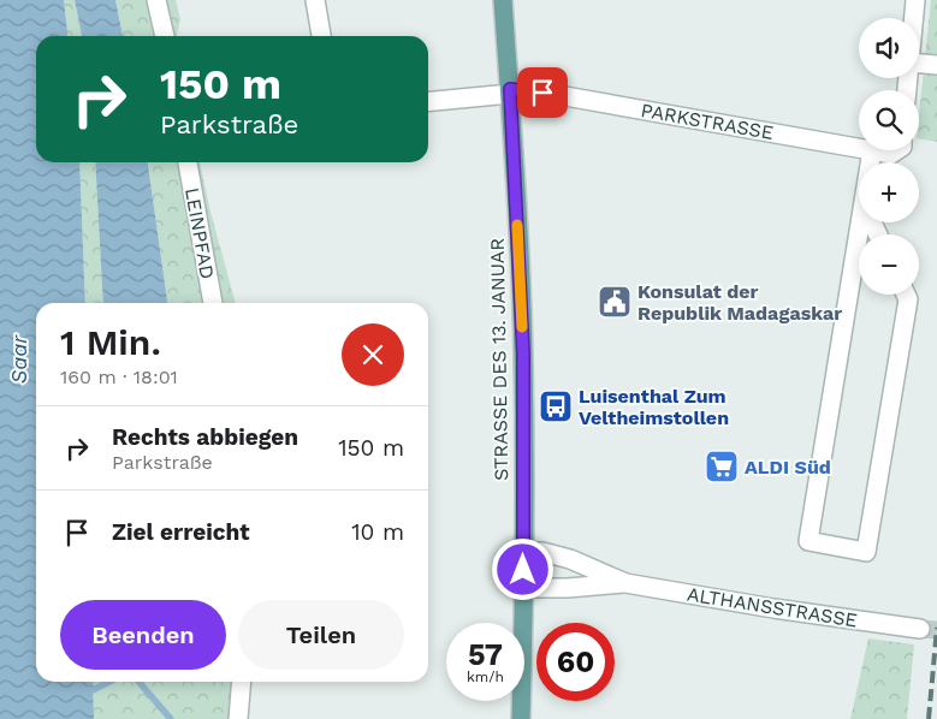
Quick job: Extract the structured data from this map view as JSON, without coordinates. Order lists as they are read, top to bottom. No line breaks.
{"streets":{"main road":["STRASSE DES 13. JANUAR"],"street":["PARKSTRASSE","LEINPFAD","ALTHANSSTRASSE"]},"crossings":[["PARKSTRASSE","STRASSE DES 13. JANUAR"],["STRASSE DES 13. JANUAR","ALTHANSSTRASSE"]],"water":["Saar"],"places":{"public building":["Konsulat der Republik Madagaskar"],"bus stop":["Luisenthal Zum Veltheimstollen"],"supermarket":["ALDI Süd"]},"page":{"map_buttons":["+","−"],"turn":["150 m","Parkstraße"],"heading":["1 Min.","160 m · 18:01"],"list":[{"name":"Rechts abbiegen","note":"Parkstraße","value":"150 m"},{"name":"Ziel erreicht","value":"10 m"}],"buttons":["Beenden","Teilen"],"speed":"57 km/h","limit":"60"}}
